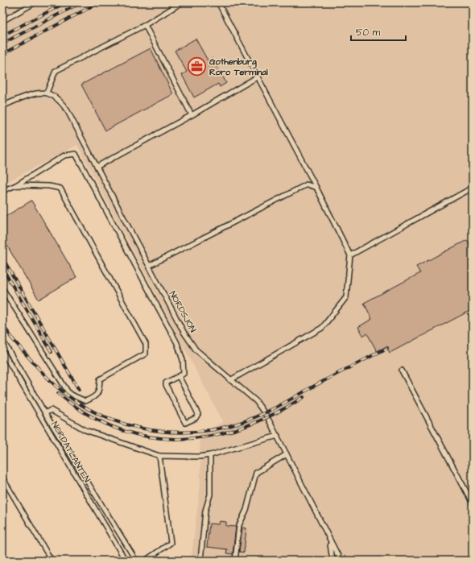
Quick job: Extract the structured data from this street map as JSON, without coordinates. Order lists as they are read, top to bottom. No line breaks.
{"streets":{"lane":["NORDSJÖN","NORDATLANTEN"]},"places":{"office":["Gothenburg Roro Terminal"]},"scale_bar":"50 m"}
